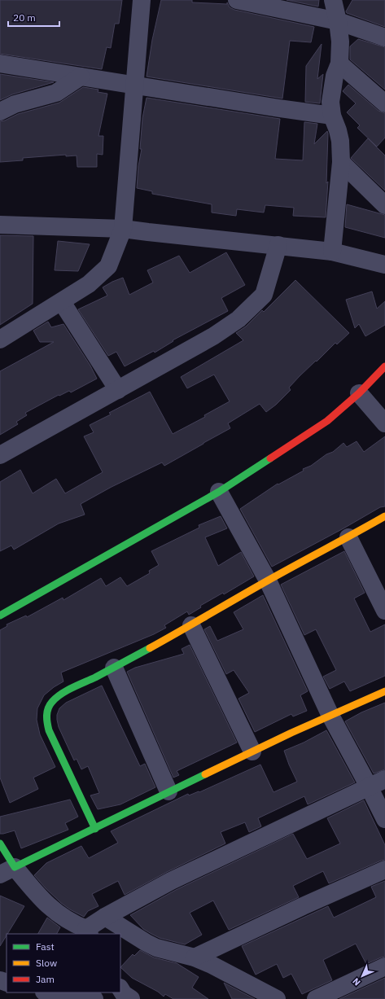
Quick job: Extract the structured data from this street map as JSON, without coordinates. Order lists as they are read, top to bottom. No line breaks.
{"legend":["Fast","Slow","Jam"],"scale_bar":"20 m","north":"bottom left"}
